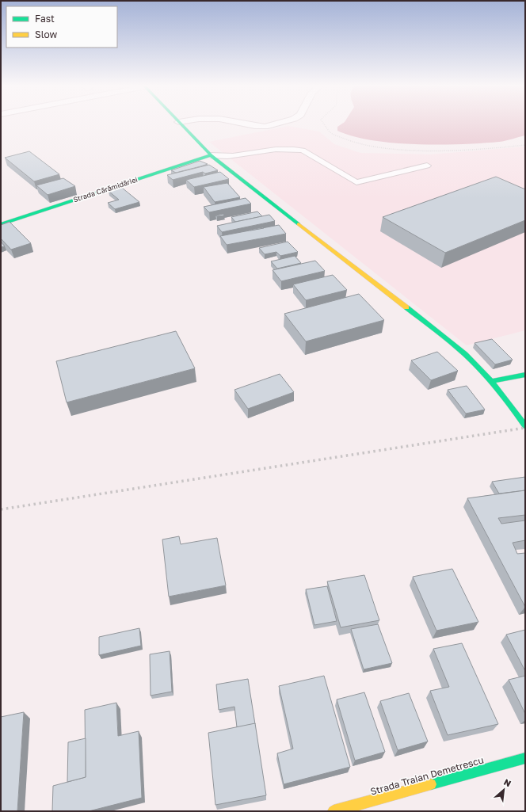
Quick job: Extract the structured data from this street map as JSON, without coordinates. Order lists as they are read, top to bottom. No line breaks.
{"streets":{"street":["Strada Cărămidăriei","Strada Traian Demetrescu"]},"legend":["Fast","Slow"],"north":"top right"}
